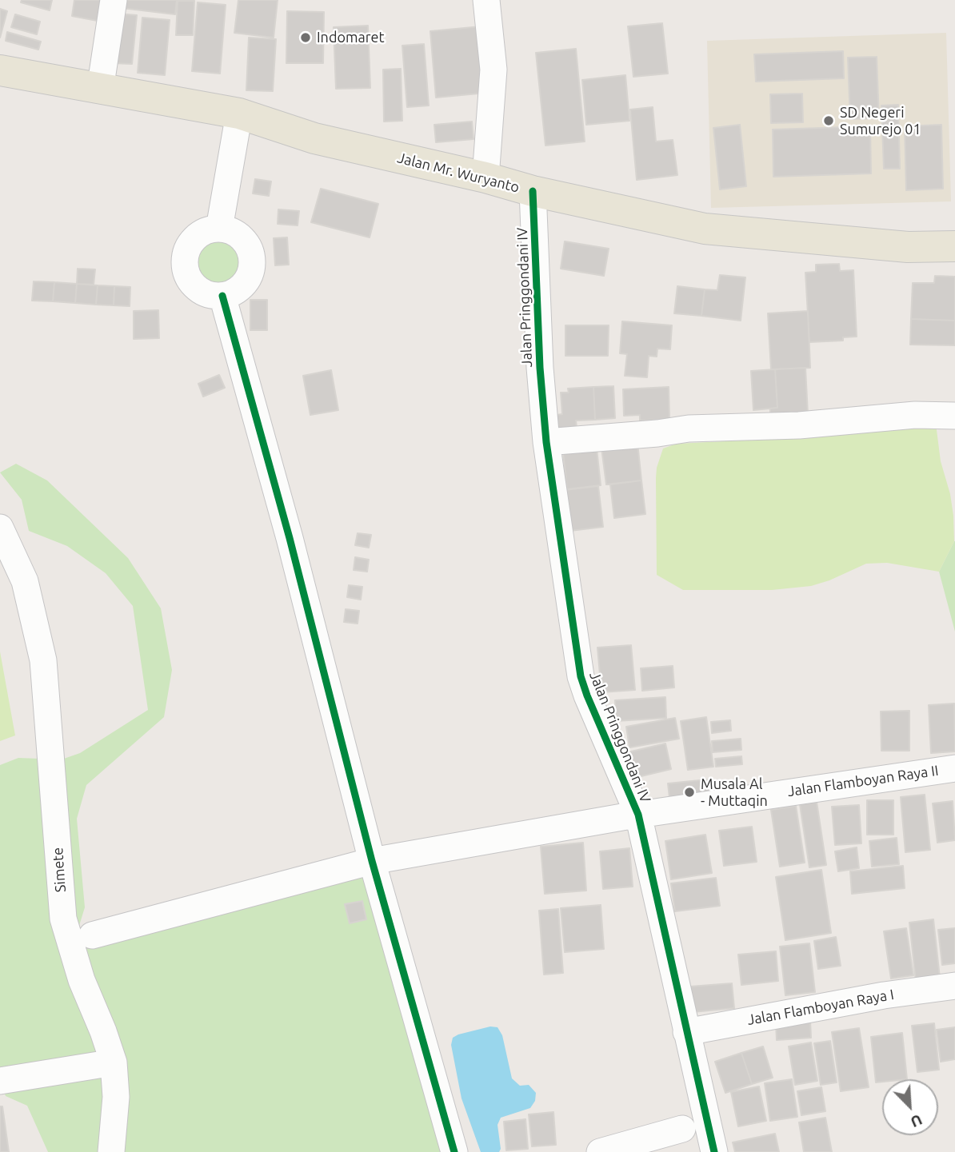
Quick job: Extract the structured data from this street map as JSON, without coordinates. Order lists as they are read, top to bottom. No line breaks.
{"streets":{"main road":["Jalan Mr. Wuryanto"],"street":["Jalan Pringgondani IV","Jalan Flamboyan Raya II","Simete","Jalan Flamboyan Raya I"]},"crossings":[["Jalan Mr. Wuryanto","Jalan Pringgondani IV"],["Jalan Pringgondani IV","Jalan Flamboyan Raya II"],["Jalan Pringgondani IV","Jalan Flamboyan Raya I"]],"places":["Indomaret","SD Negeri Sumurejo 01","Musala Al - Muttaqin"],"north":"bottom right"}
